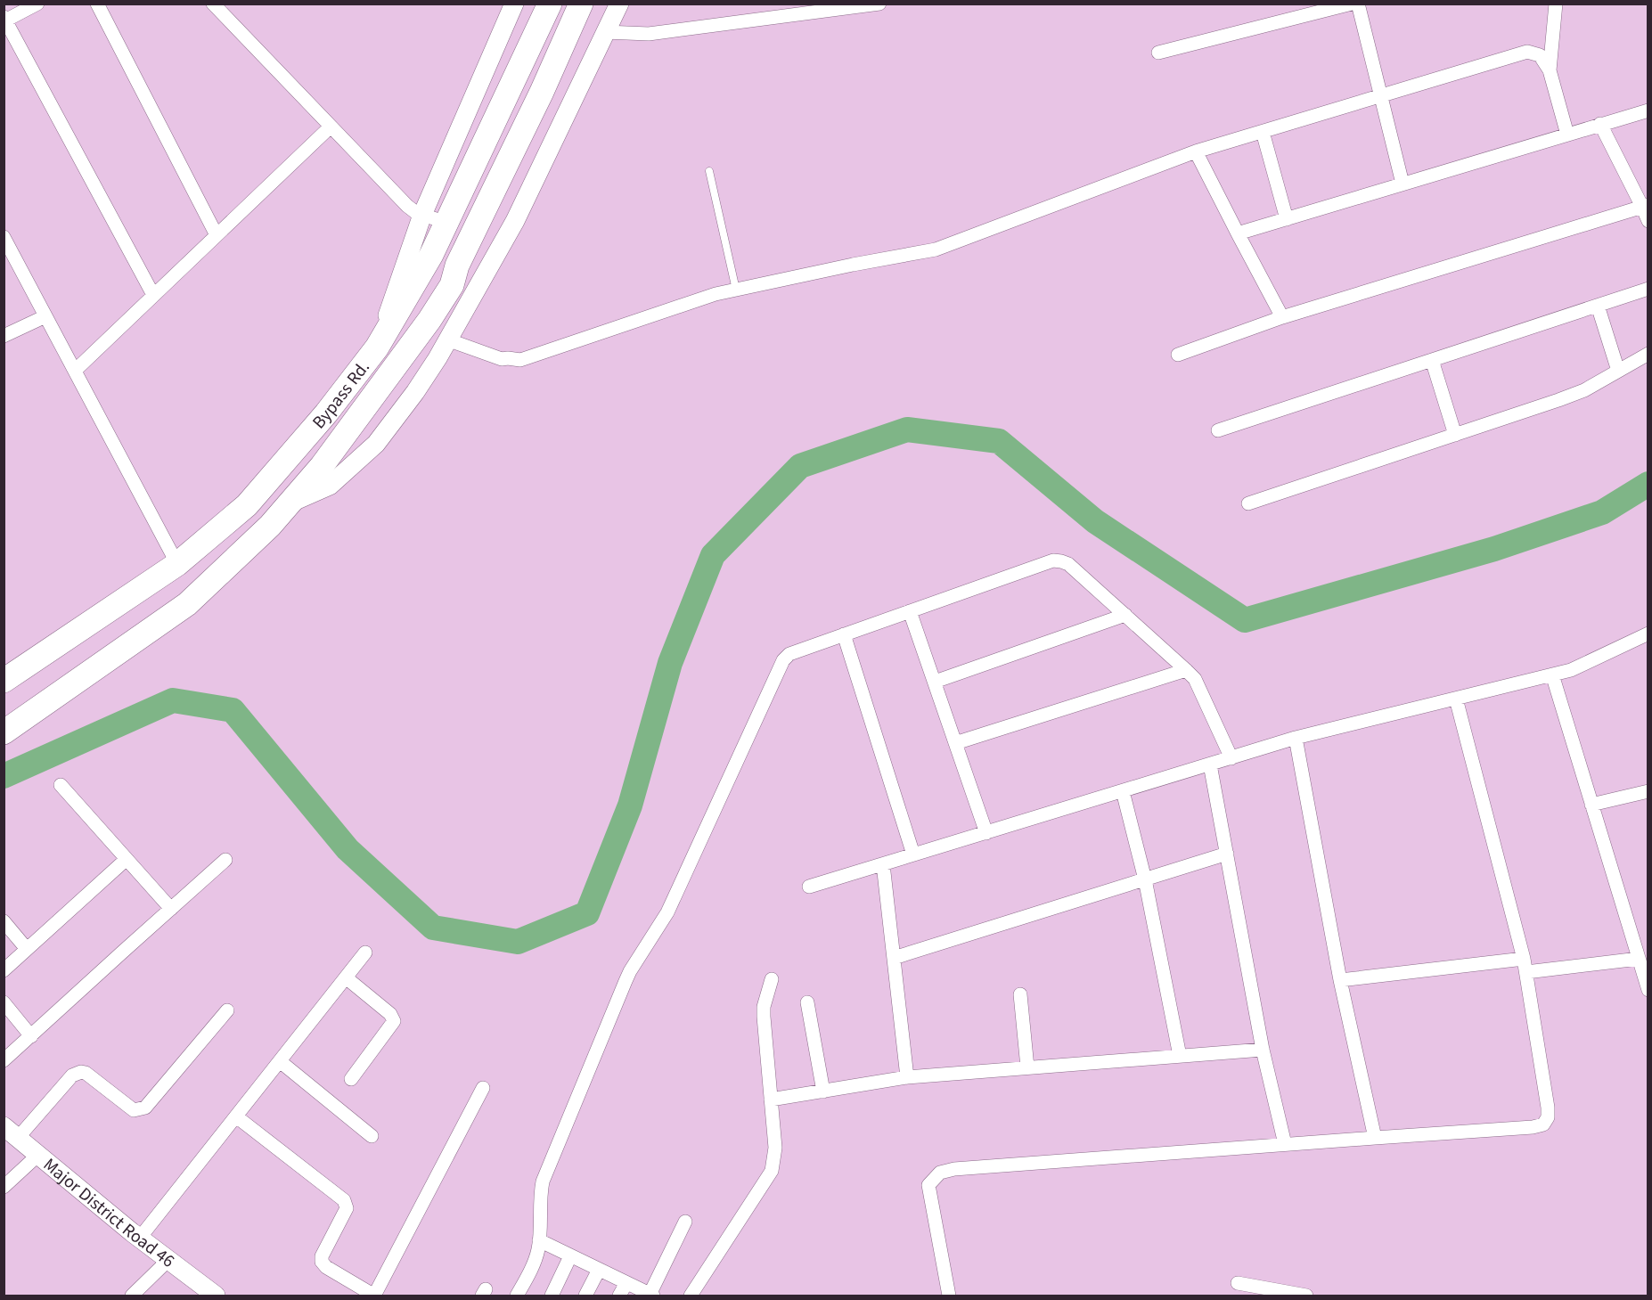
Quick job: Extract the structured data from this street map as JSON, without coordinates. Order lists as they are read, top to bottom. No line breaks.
{"streets":{"highway":["Bypass Rd."],"street":["Major District Road 46"]}}
